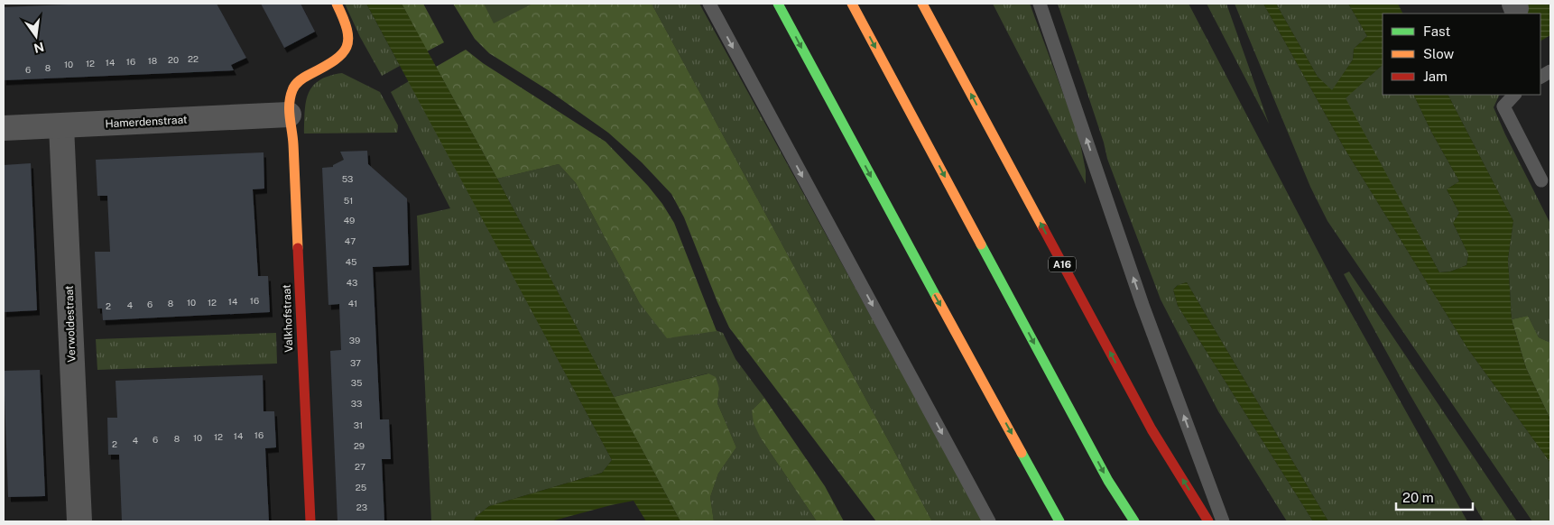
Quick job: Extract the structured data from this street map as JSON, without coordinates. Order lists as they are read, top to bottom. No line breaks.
{"streets":{"main road":["A16","Valkhofstraat"],"street":["Hamerdenstraat","Verwoldestraat"]},"crossings":[["Hamerdenstraat","Valkhofstraat"],["Hamerdenstraat","Verwoldestraat"]],"house_numbers":["22","20","18","16","14","12","10","8","6","53","51","49","47","45","43","16","14","10","12","8","41","6","4","2","39","37","35","33","31","16","14","12","10","8","6","4","2","29","27","25","23"],"legend":["Fast","Slow","Jam"],"scale_bar":"20 m","north":"bottom"}
